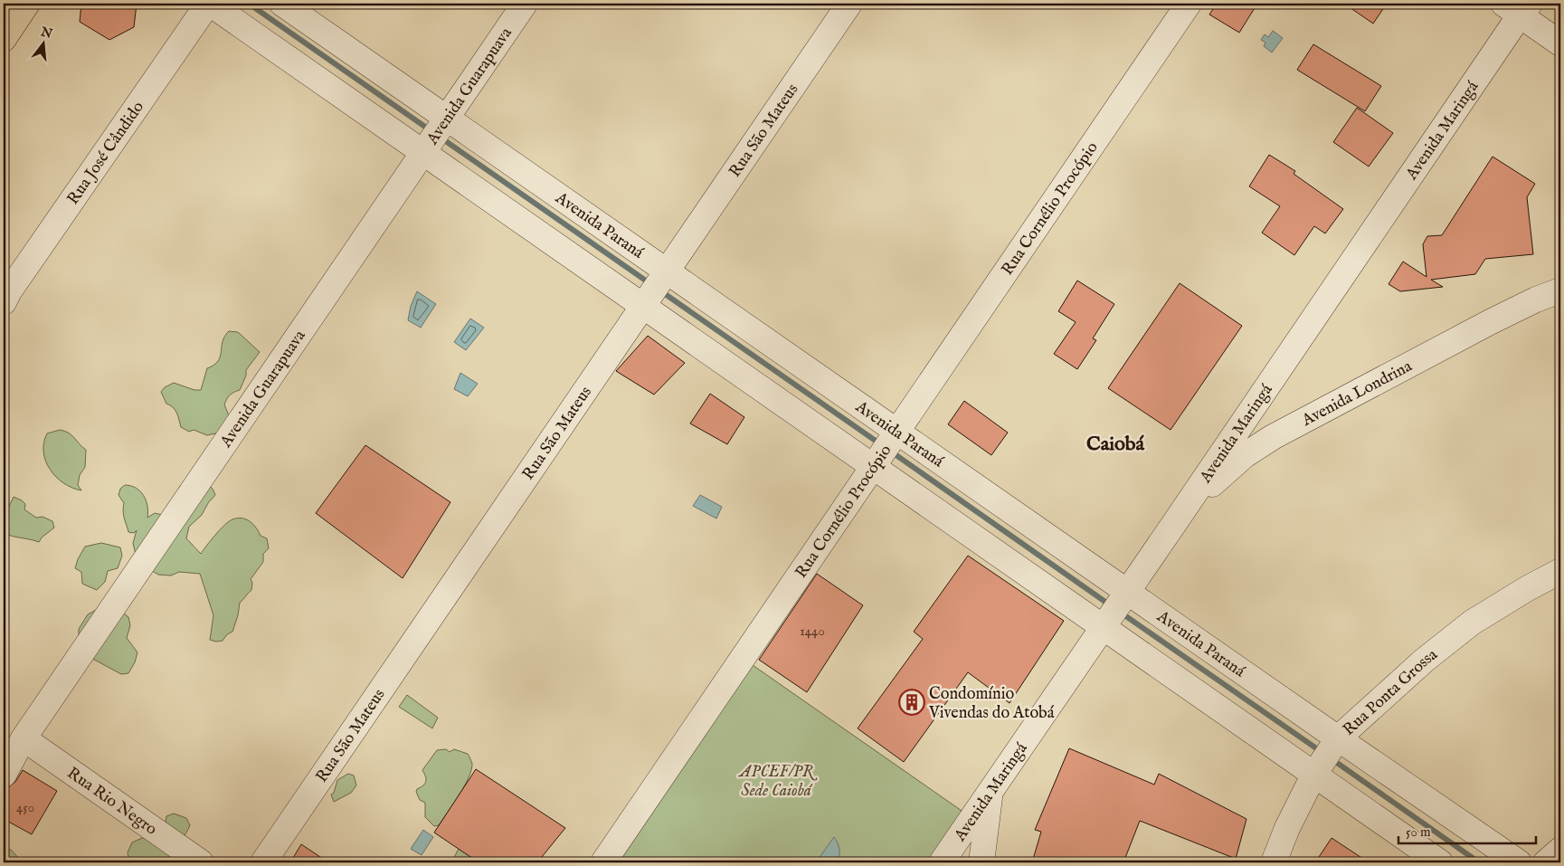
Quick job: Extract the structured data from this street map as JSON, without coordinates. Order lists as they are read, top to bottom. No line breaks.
{"streets":{"street":["Avenida Guarapuava","Rua São Mateus","Avenida Maringá","Rua José Cândido","Rua Cornélio Procópio","Avenida Paraná","Avenida Londrina","Rua Ponta Grossa","Rua Rio Negro"]},"crossings":[["Avenida Guarapuava","Avenida Paraná"],["Avenida Guarapuava","Rua Rio Negro"],["Rua São Mateus","Avenida Paraná"],["Avenida Maringá","Avenida Paraná"],["Avenida Maringá","Avenida Londrina"],["Rua José Cândido","Avenida Paraná"],["Rua Cornélio Procópio","Avenida Paraná"],["Avenida Paraná","Rua Ponta Grossa"]],"districts":["Caiobá"],"parks":["APCEF/PR Sede Caiobá"],"places":{"building":["Condomínio Vivendas do Atobá"]},"house_numbers":["1440","450"],"scale_bar":"50 m","north":"top"}
